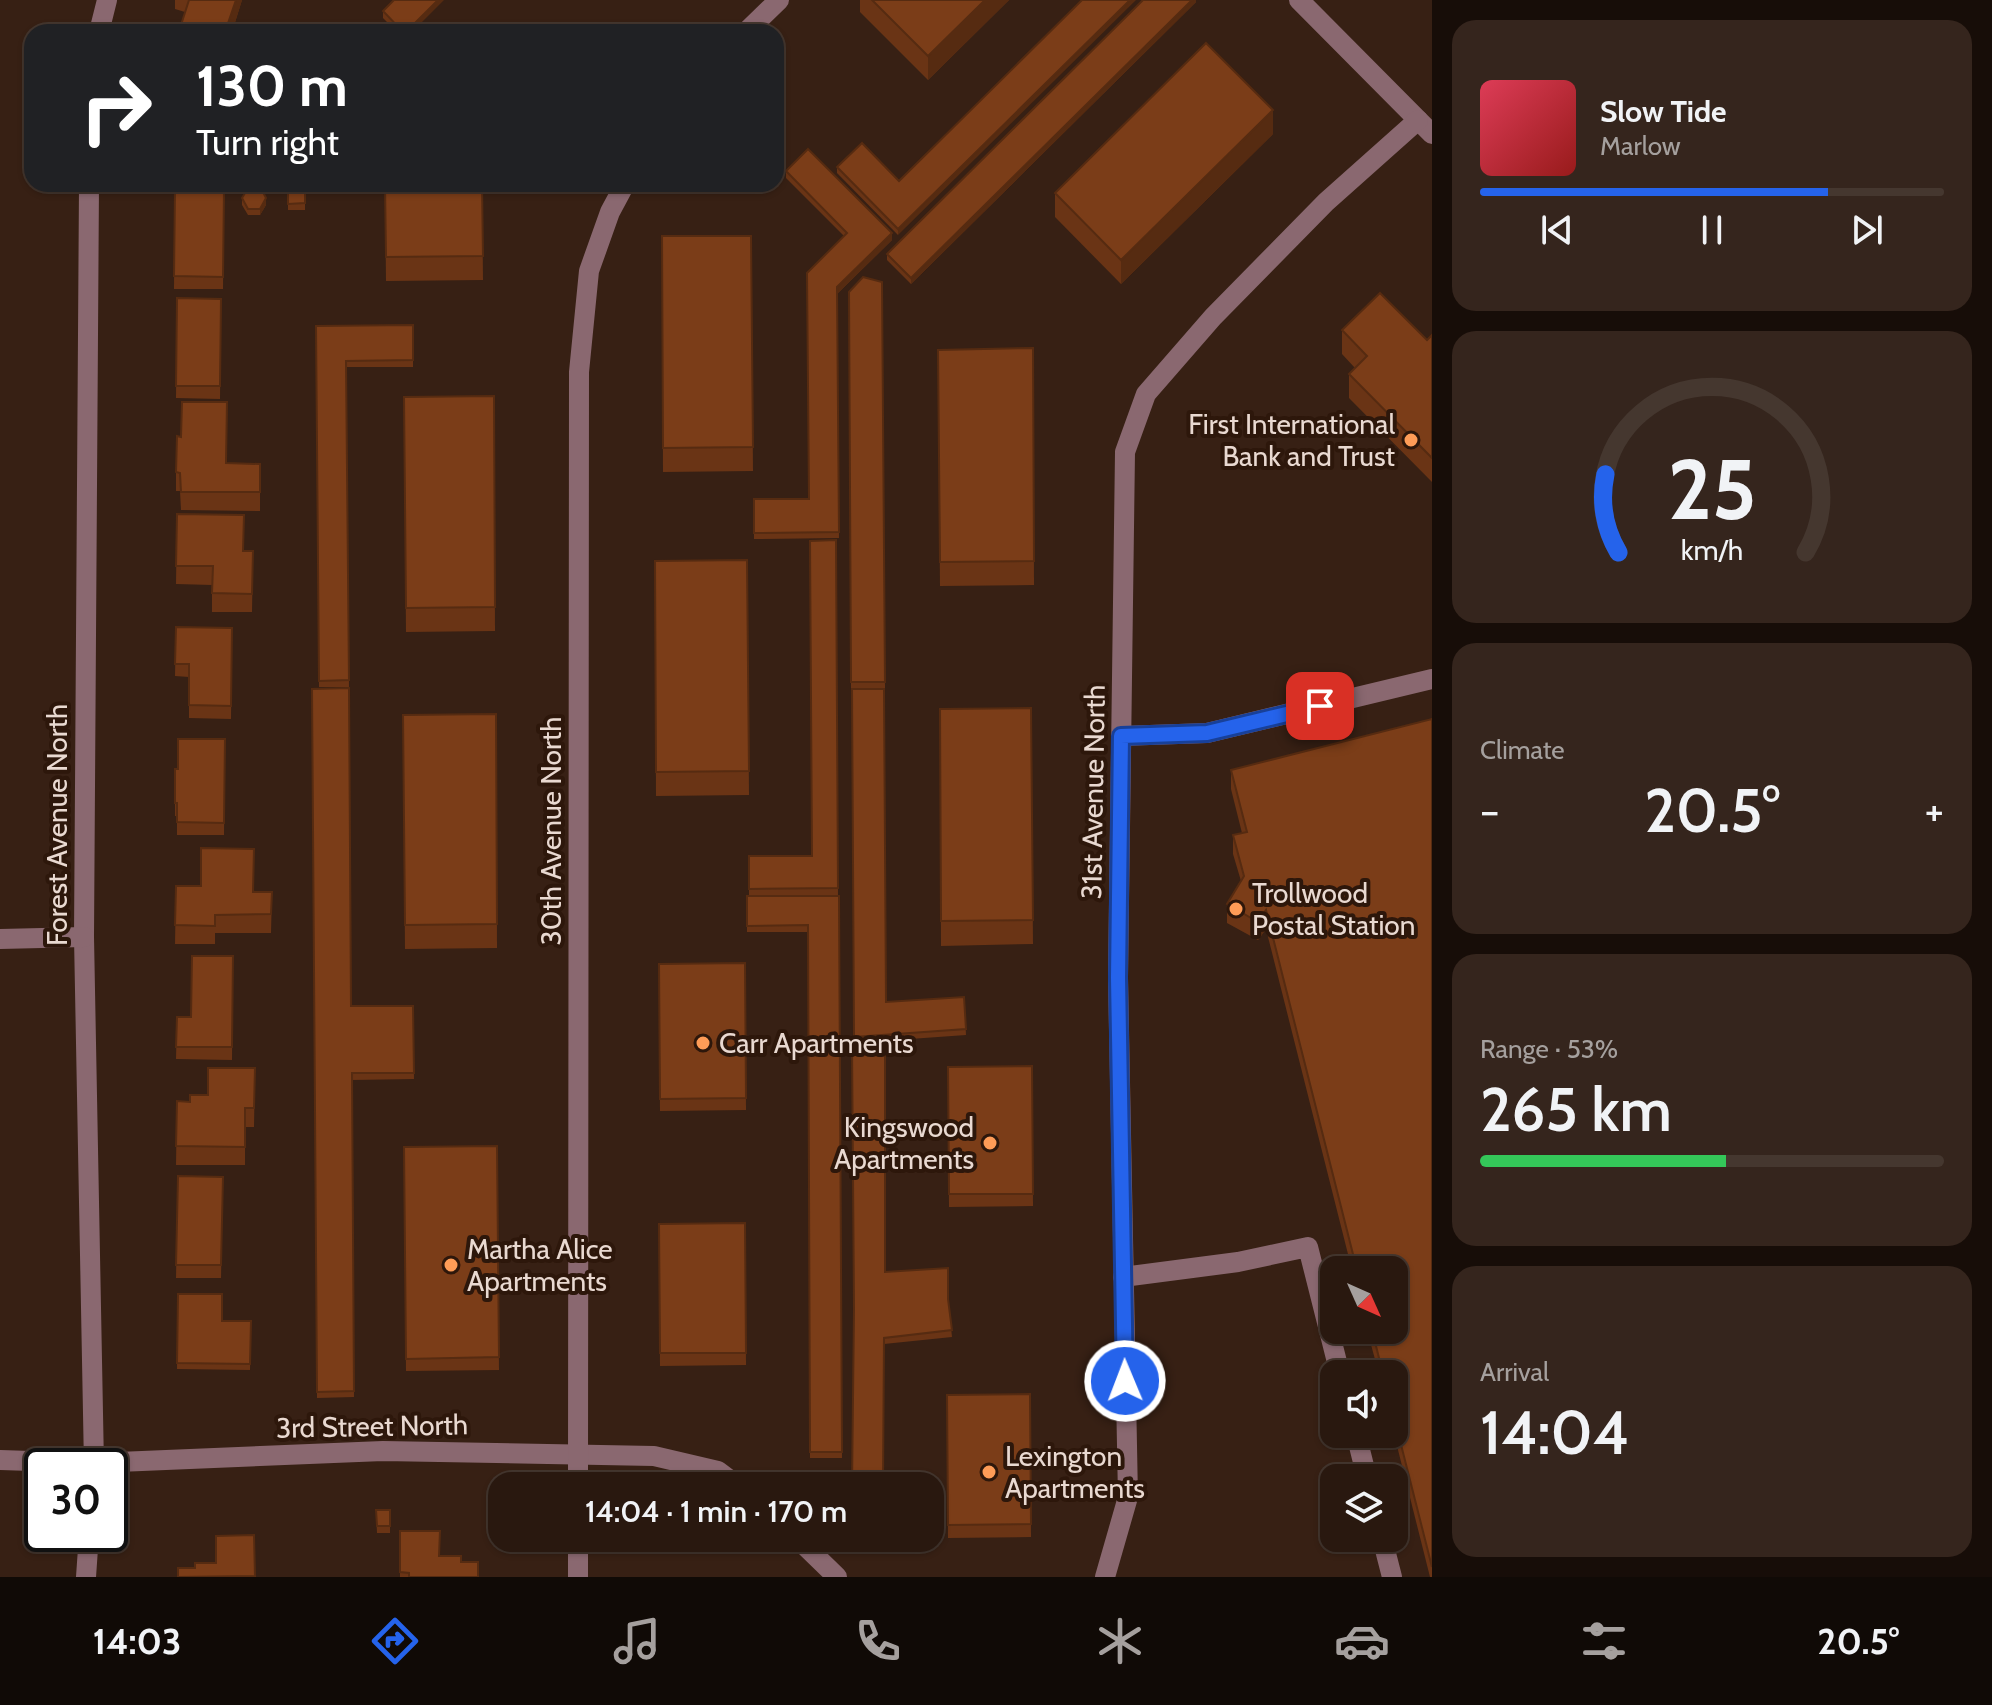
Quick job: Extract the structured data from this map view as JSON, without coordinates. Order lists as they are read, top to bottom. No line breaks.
{"streets":{"street":["31st Avenue North","Forest Avenue North","30th Avenue North","3rd Street North"]},"crossings":[["30th Avenue North","3rd Street North"]],"places":["First International Bank and Trust","Trollwood Postal Station","Carr Apartments","Kingswood Apartments","Martha Alice Apartments","Lexington Apartments"],"north":"bottom right","page":{"turn":["130 m","Turn right"],"song":["Slow Tide","Marlow"],"tile":["Climate",["Range · 53%","265 km"],["Arrival","14:04"]],"heat":["−","20.5°","+"],"limit":"30","trip":"14:04 · 1 min · 170 m","tabs":["14:03","20.5°"],"gauge":["25","km/h"]}}
